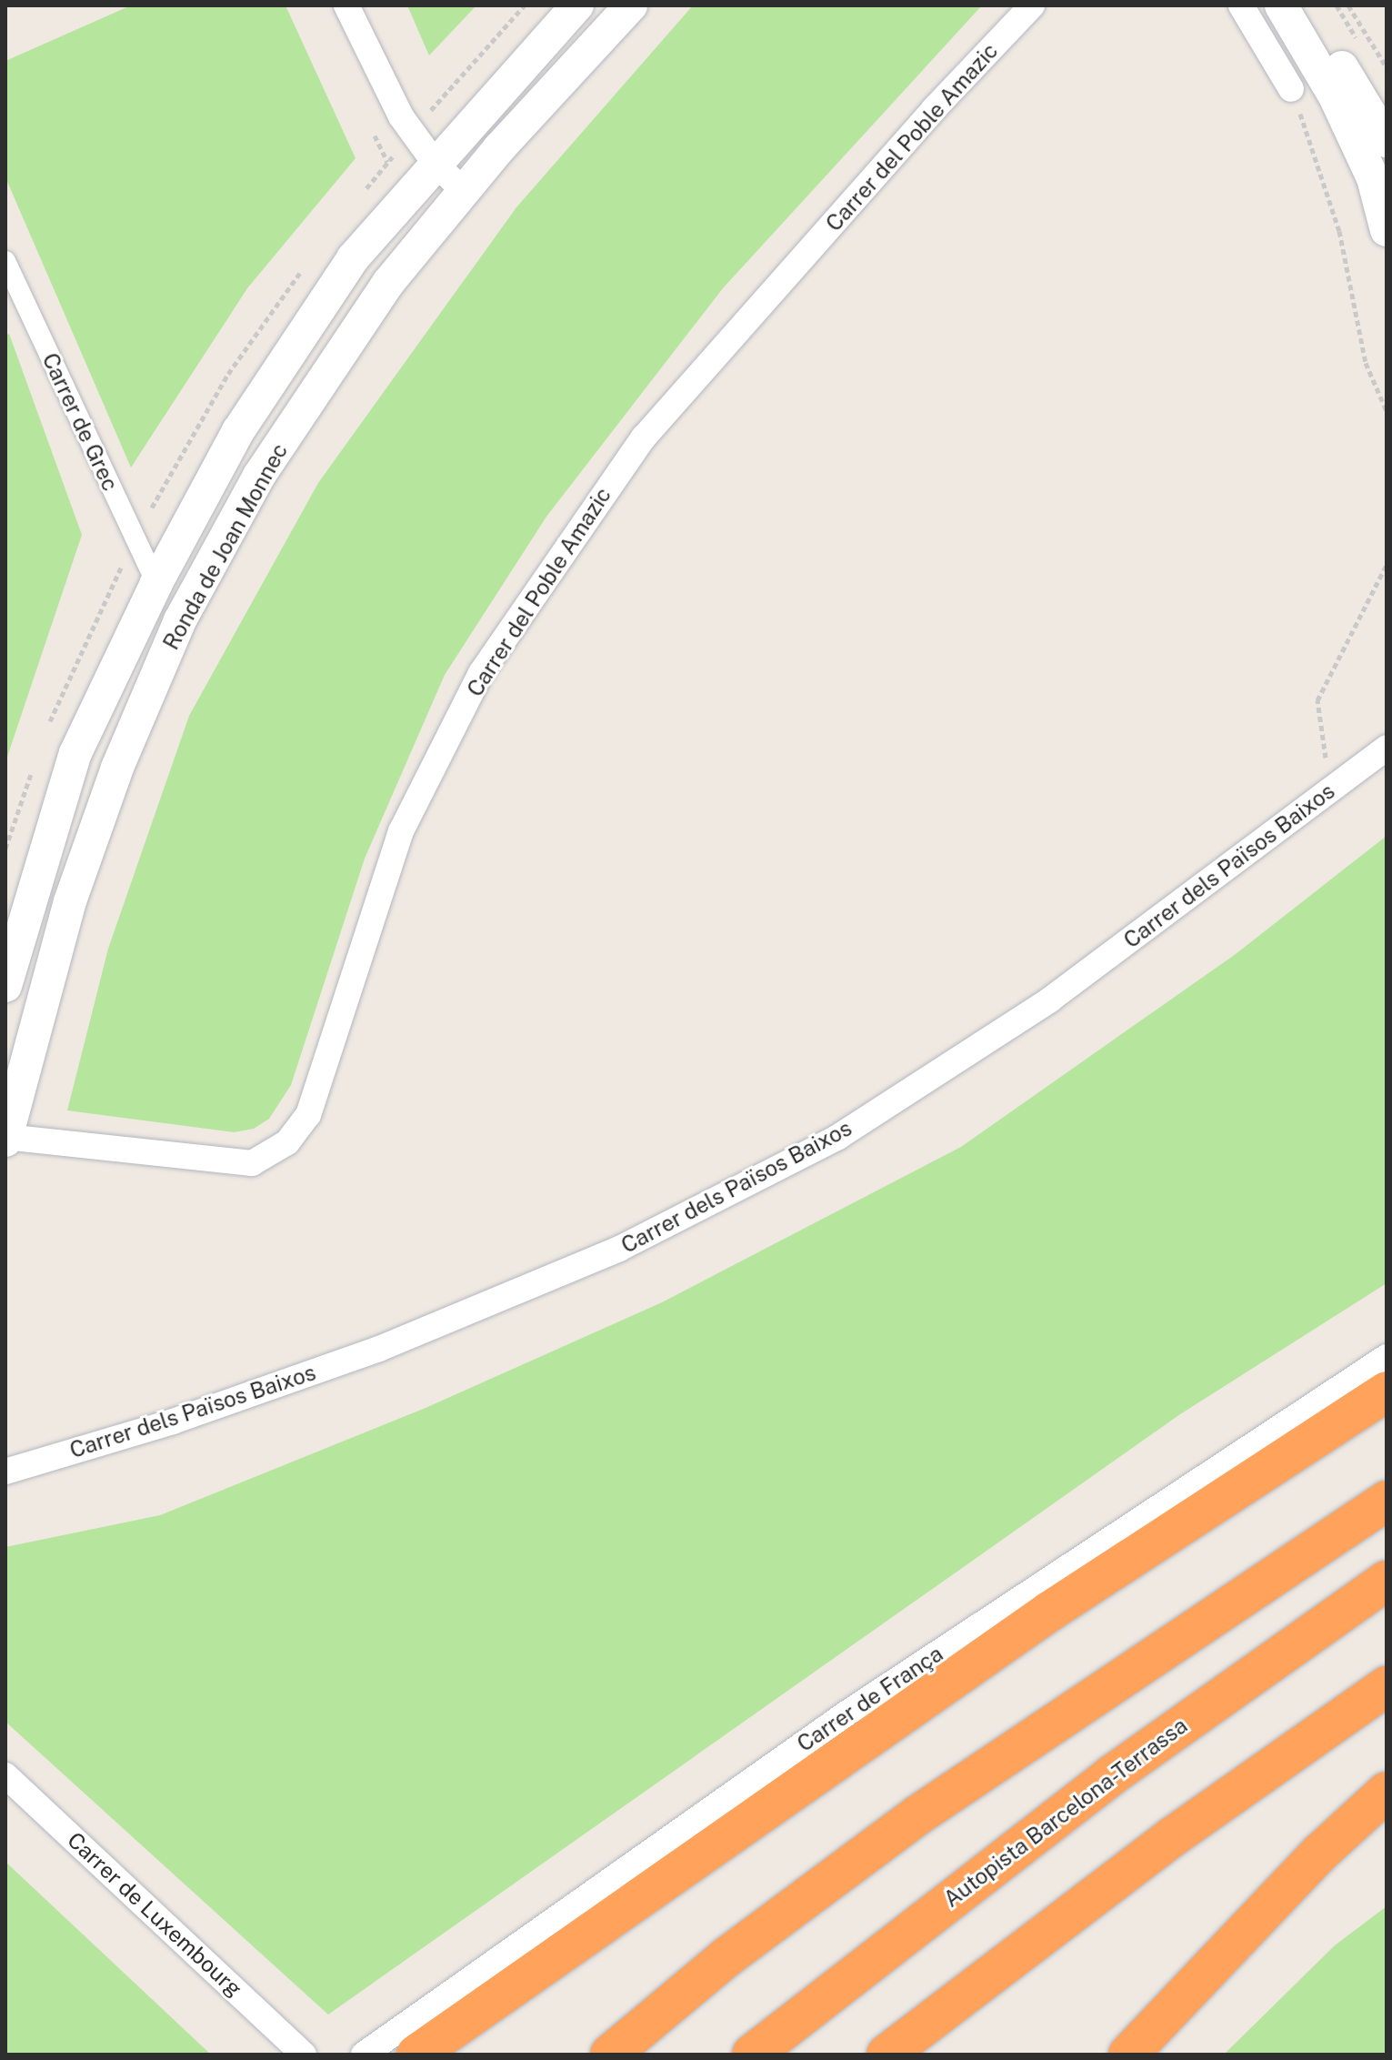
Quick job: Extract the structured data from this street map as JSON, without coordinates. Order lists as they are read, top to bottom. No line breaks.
{"streets":{"highway":["Autopista Barcelona-Terrassa"],"street":["Carrer del Poble Amazic","Carrer de Grec","Ronda de Joan Monnec","Carrer dels Països Baixos","Carrer de França","Carrer de Luxembourg"]},"crossings":[["Carrer del Poble Amazic","Ronda de Joan Monnec"],["Carrer de Grec","Ronda de Joan Monnec"]]}
